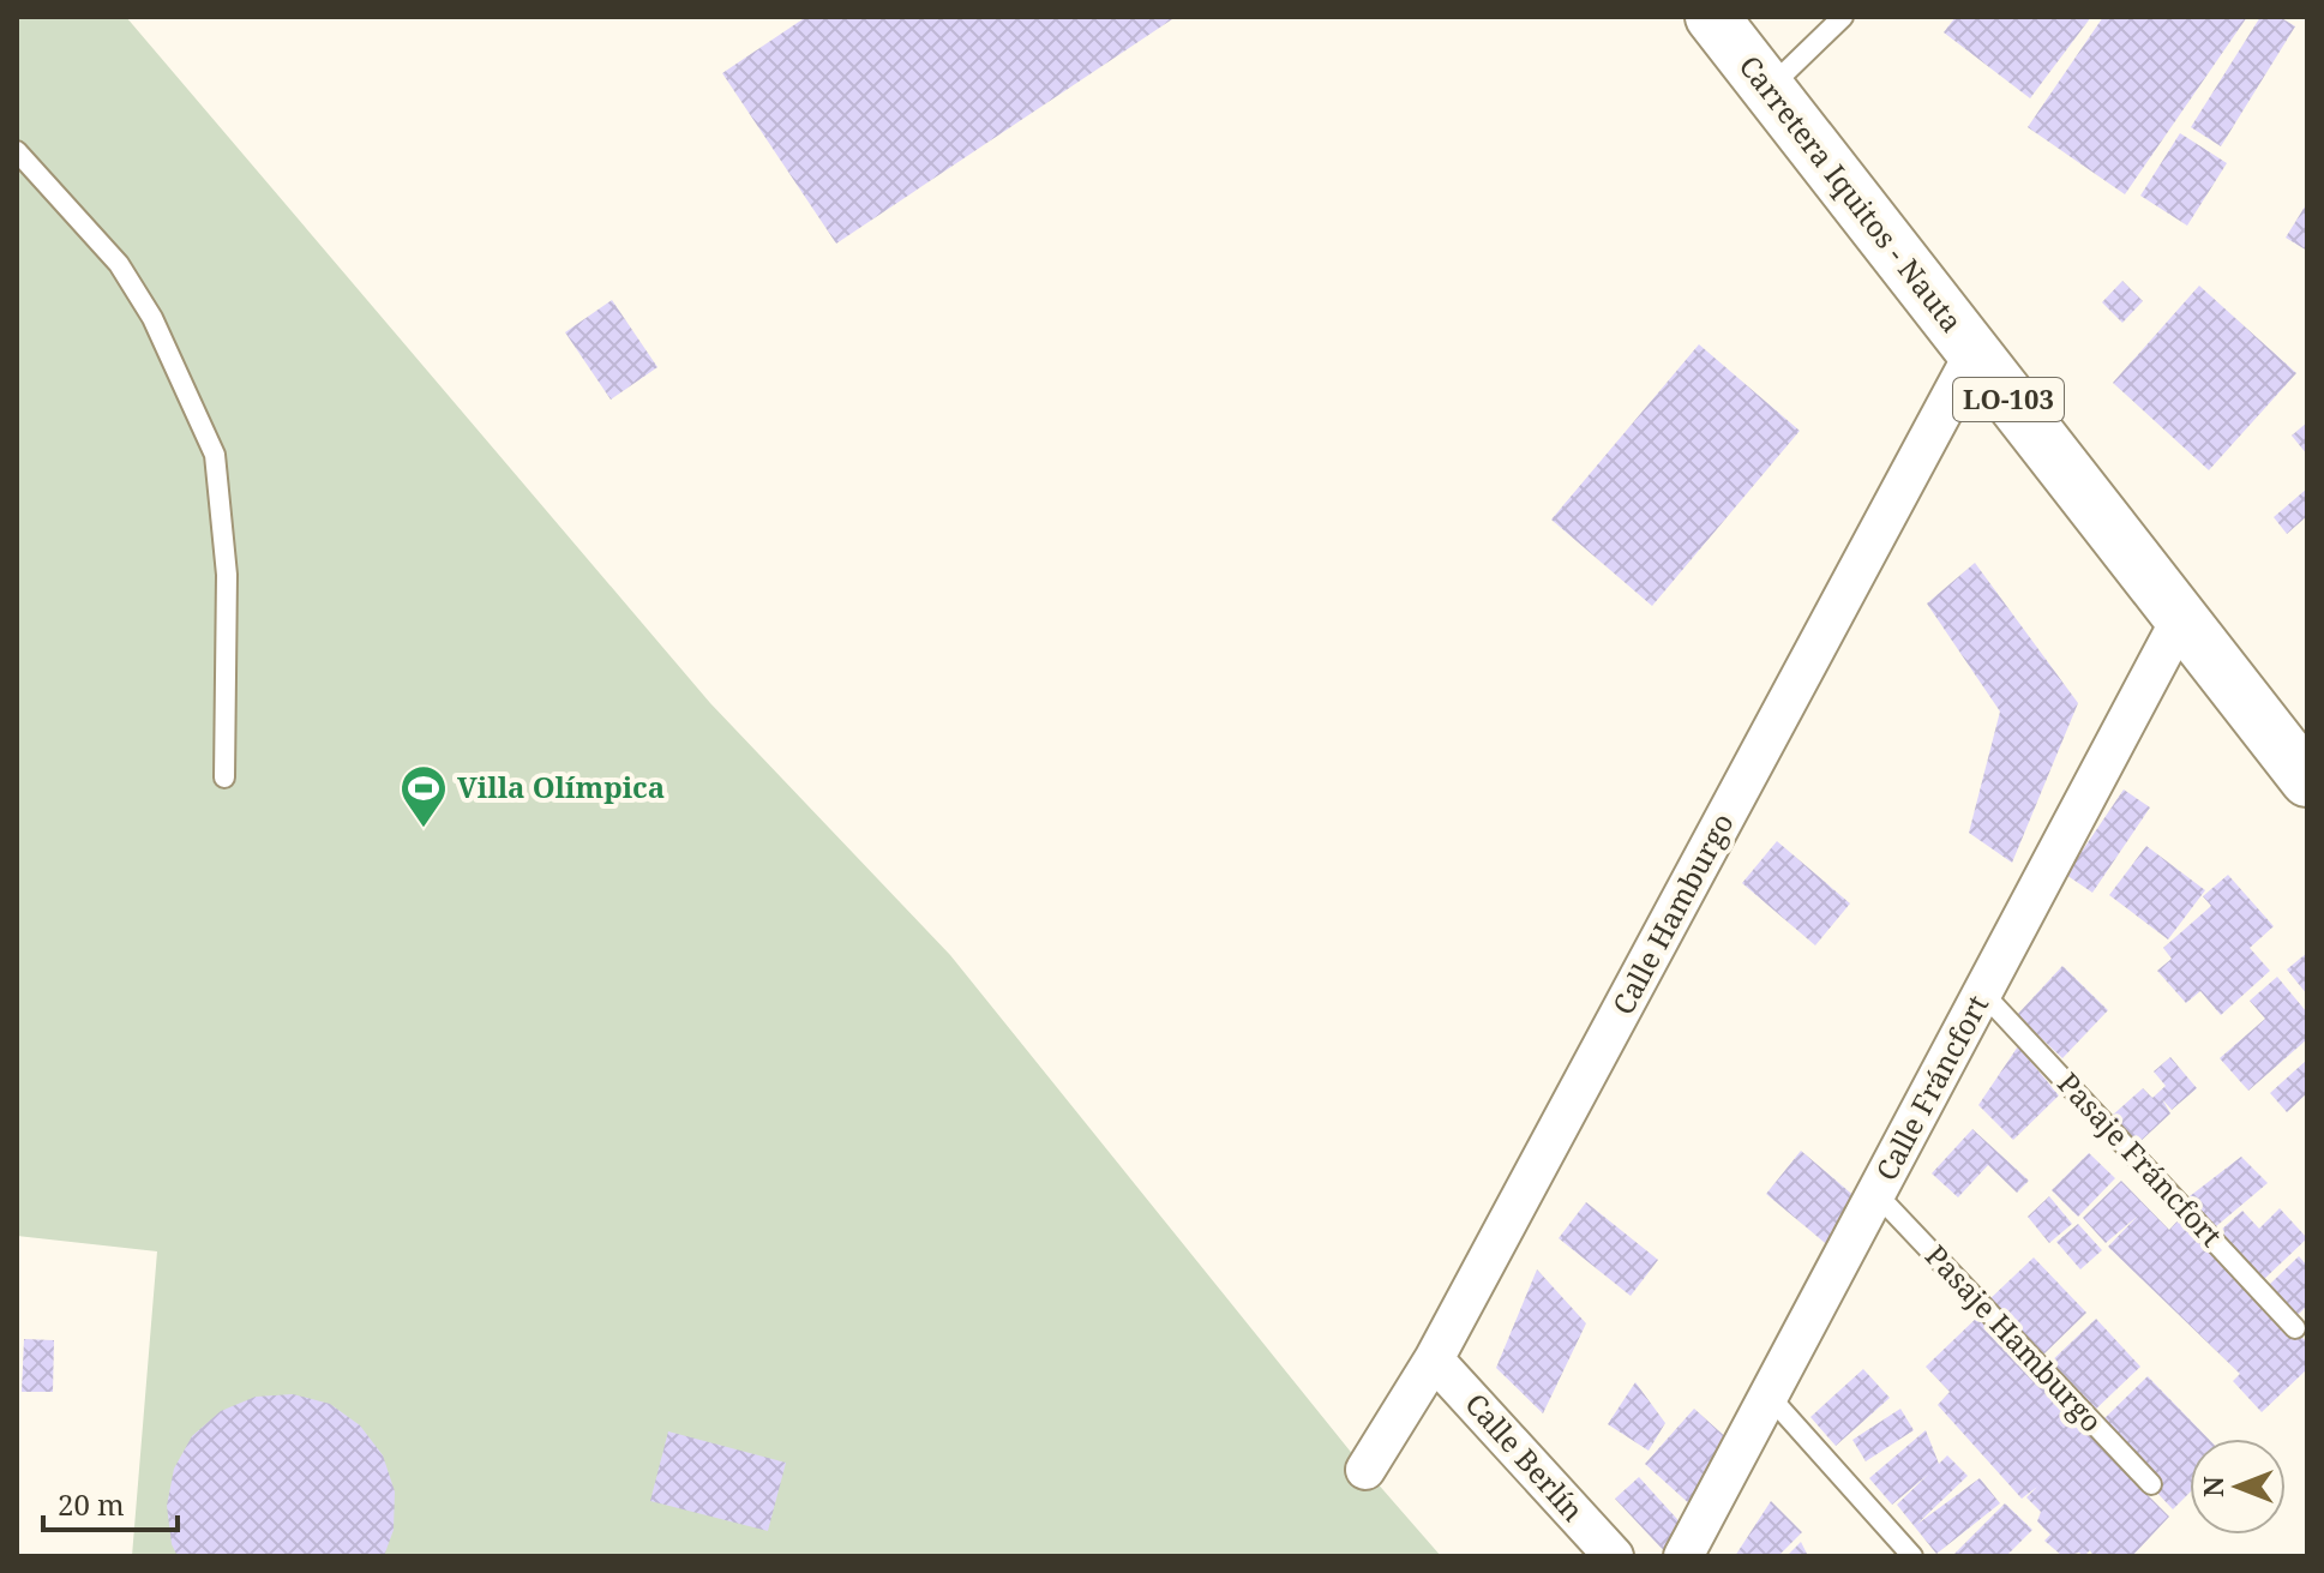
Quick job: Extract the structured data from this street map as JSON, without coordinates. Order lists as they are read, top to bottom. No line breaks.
{"streets":{"main road":["Carretera Iquitos - Nauta","LO-103"],"street":["Calle Hamburgo","Calle Fráncfort","Calle Berlín"],"lane":["Pasaje Fráncfort","Pasaje Hamburgo"]},"crossings":[["Carretera Iquitos - Nauta","Calle Hamburgo"],["Carretera Iquitos - Nauta","Calle Fráncfort"],["Calle Hamburgo","Calle Berlín"],["Calle Fráncfort","Pasaje Fráncfort"],["Calle Fráncfort","Pasaje Hamburgo"]],"places":{"sports":["Villa Olímpica"]},"scale_bar":"20 m","north":"left"}
